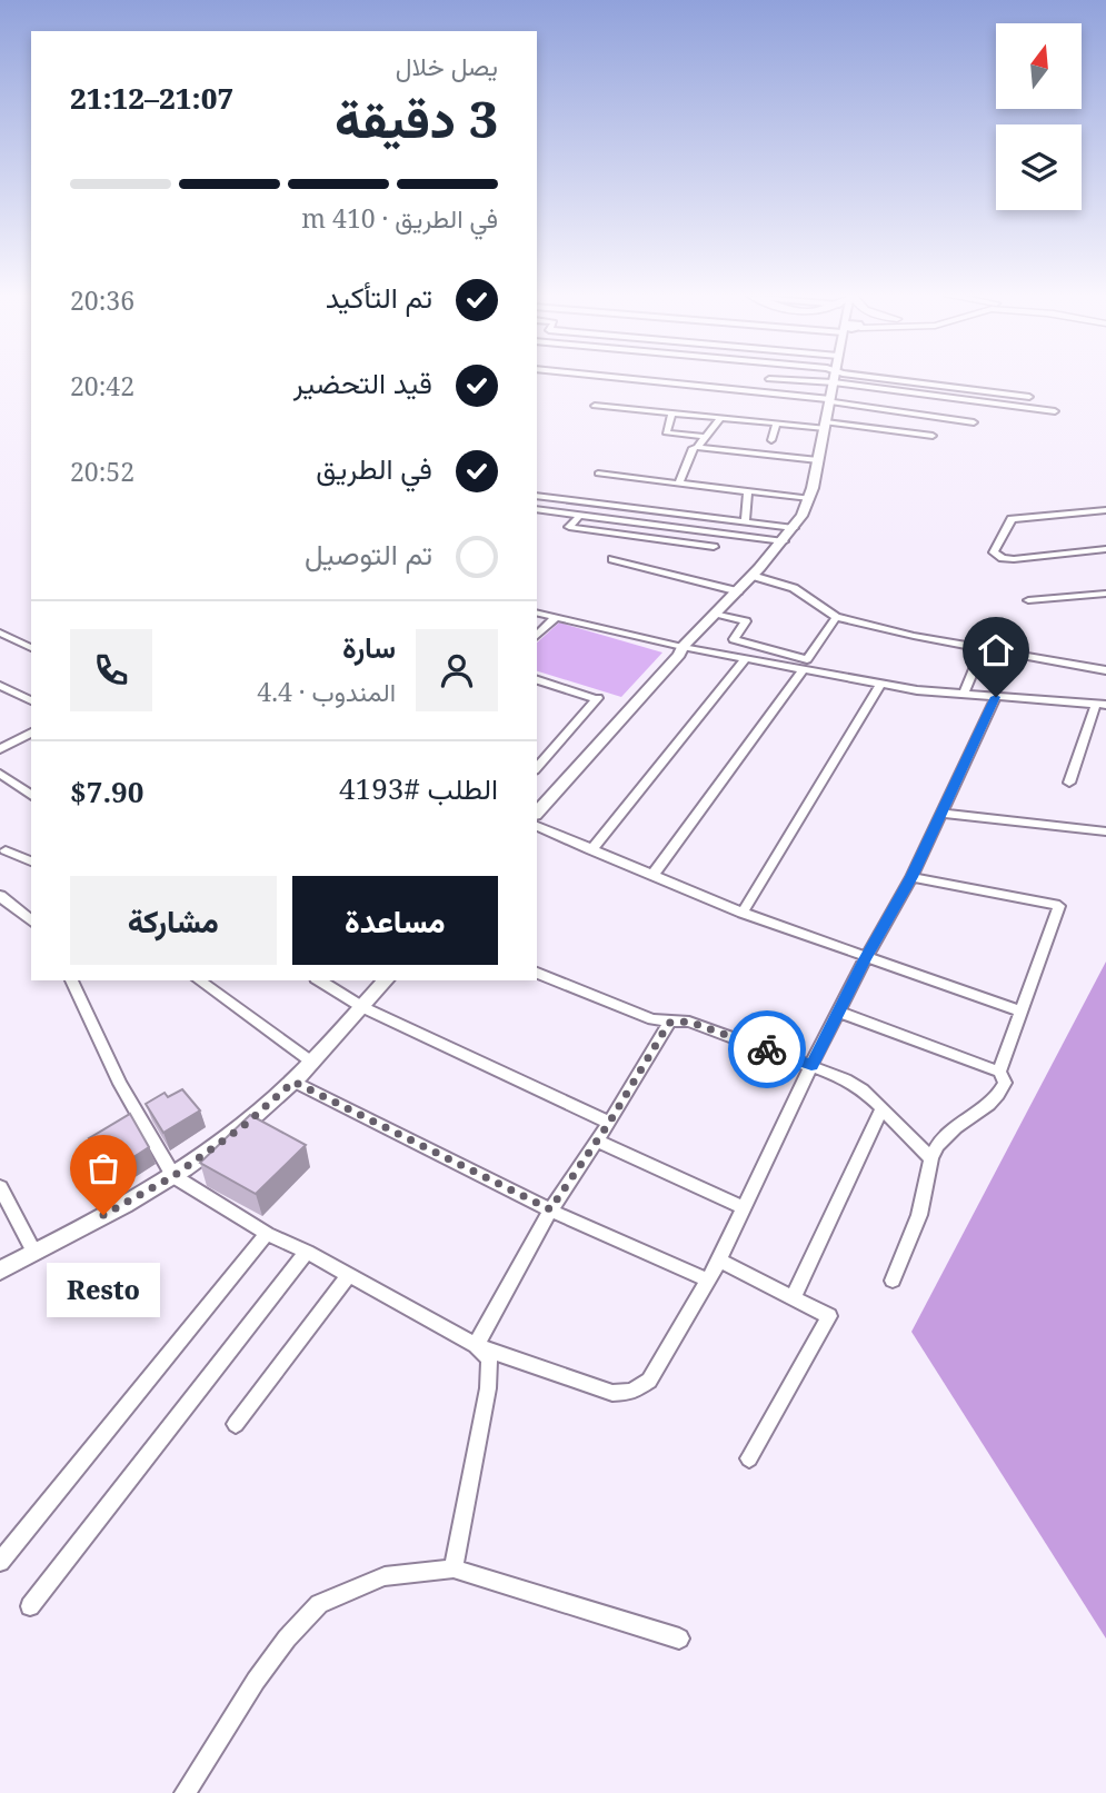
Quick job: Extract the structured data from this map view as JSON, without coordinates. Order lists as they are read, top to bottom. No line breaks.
{"places":["Resto"],"north":"top","page":{"heading":["3 دقيقة","يصل خلال","21:07–21:12"],"panel":["سارة","المندوب · 4.4","الطلب #4193","$7.90"],"bar":"في الطريق · 410 m","list":[["تم التأكيد","20:36"],["قيد التحضير","20:42"],["في الطريق","20:52"],"تم التوصيل"],"buttons":["مساعدة","مشاركة"],"bubble":"Resto"}}
